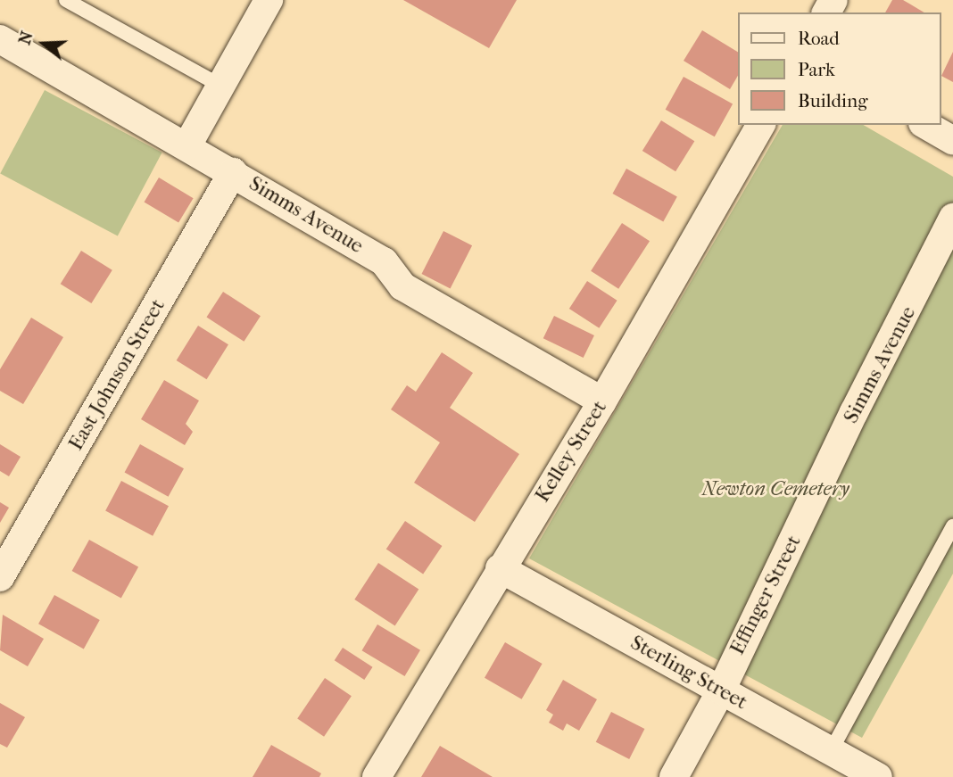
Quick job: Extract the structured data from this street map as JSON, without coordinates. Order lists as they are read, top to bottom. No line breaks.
{"streets":{"street":["Simms Avenue","East Johnson Street","Kelley Street","Effinger Street","Sterling Street"]},"crossings":[["Simms Avenue","East Johnson Street"],["Simms Avenue","Kelley Street"],["Simms Avenue","Effinger Street"],["Kelley Street","Sterling Street"],["Effinger Street","Sterling Street"]],"parks":["Newton Cemetery"],"legend":["Road","Park","Building"],"north":"left"}
